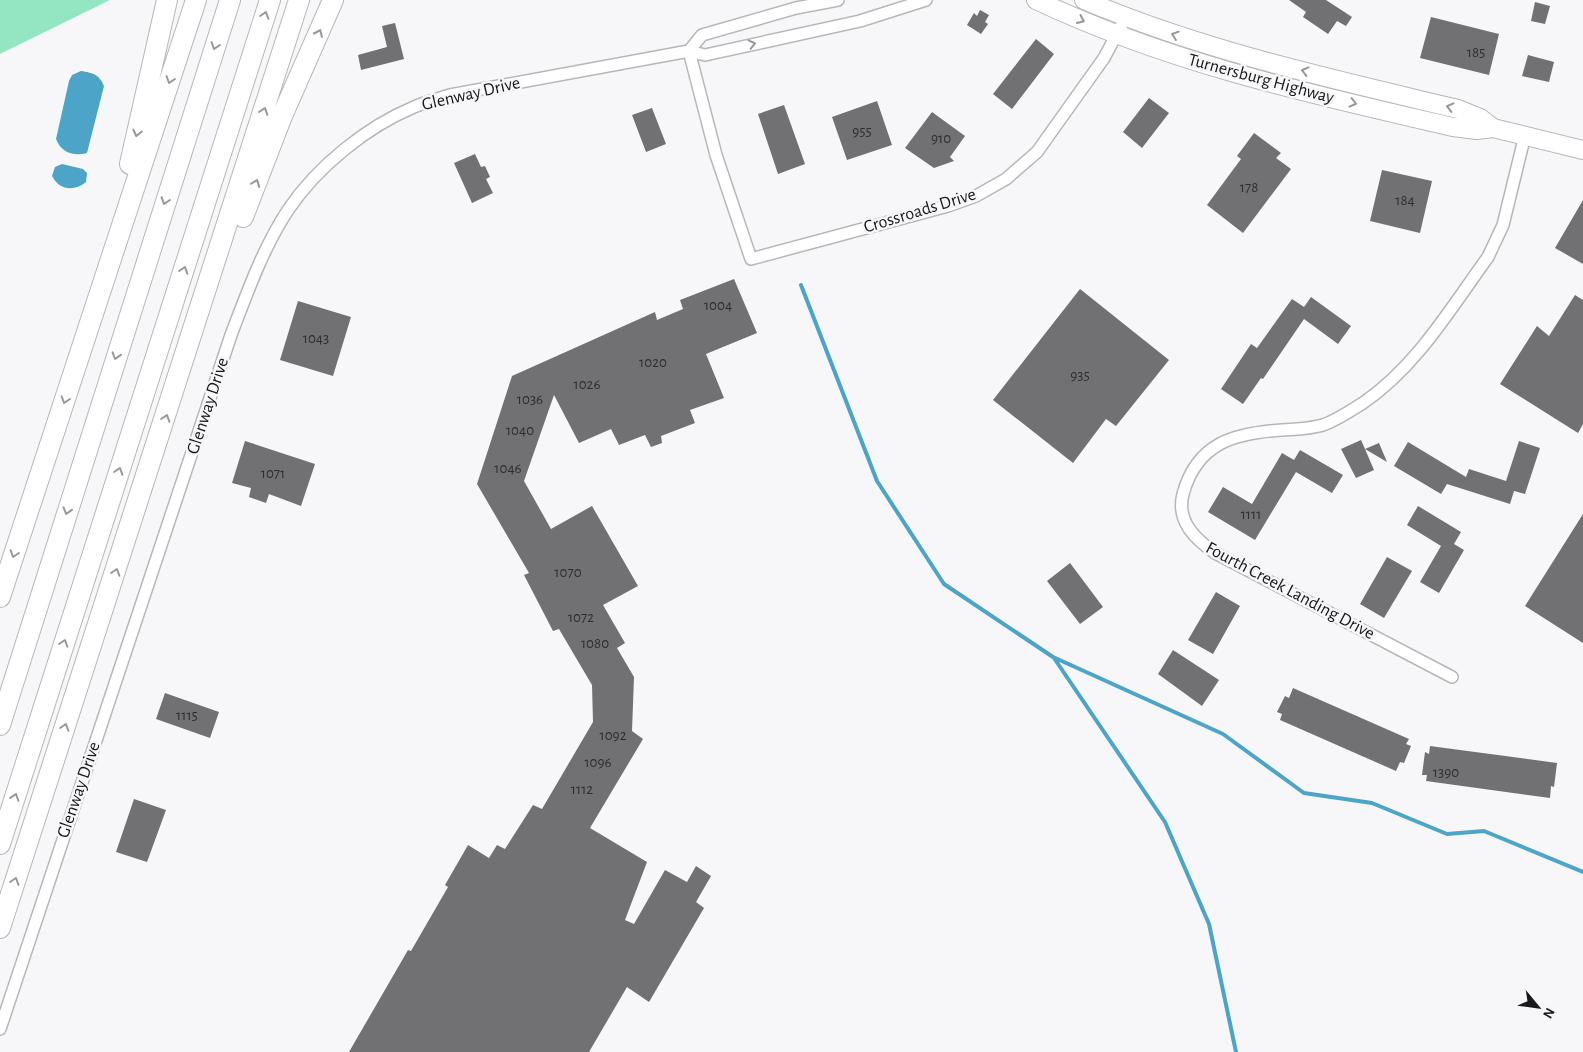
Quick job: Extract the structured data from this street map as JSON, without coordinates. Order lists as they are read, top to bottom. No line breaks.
{"streets":{"main road":["Turnersburg Highway"],"street":["Glenway Drive","Crossroads Drive","Fourth Creek Landing Drive"]},"crossings":[["Turnersburg Highway","Crossroads Drive"],["Turnersburg Highway","Fourth Creek Landing Drive"],["Glenway Drive","Crossroads Drive"]],"house_numbers":["185","955","910","178","184","1004","1043","1020","935","1026","1036","1040","1046","1071","1111","1070","1072","1080","1115","1092","1096","1390","1112"],"north":"bottom right"}
